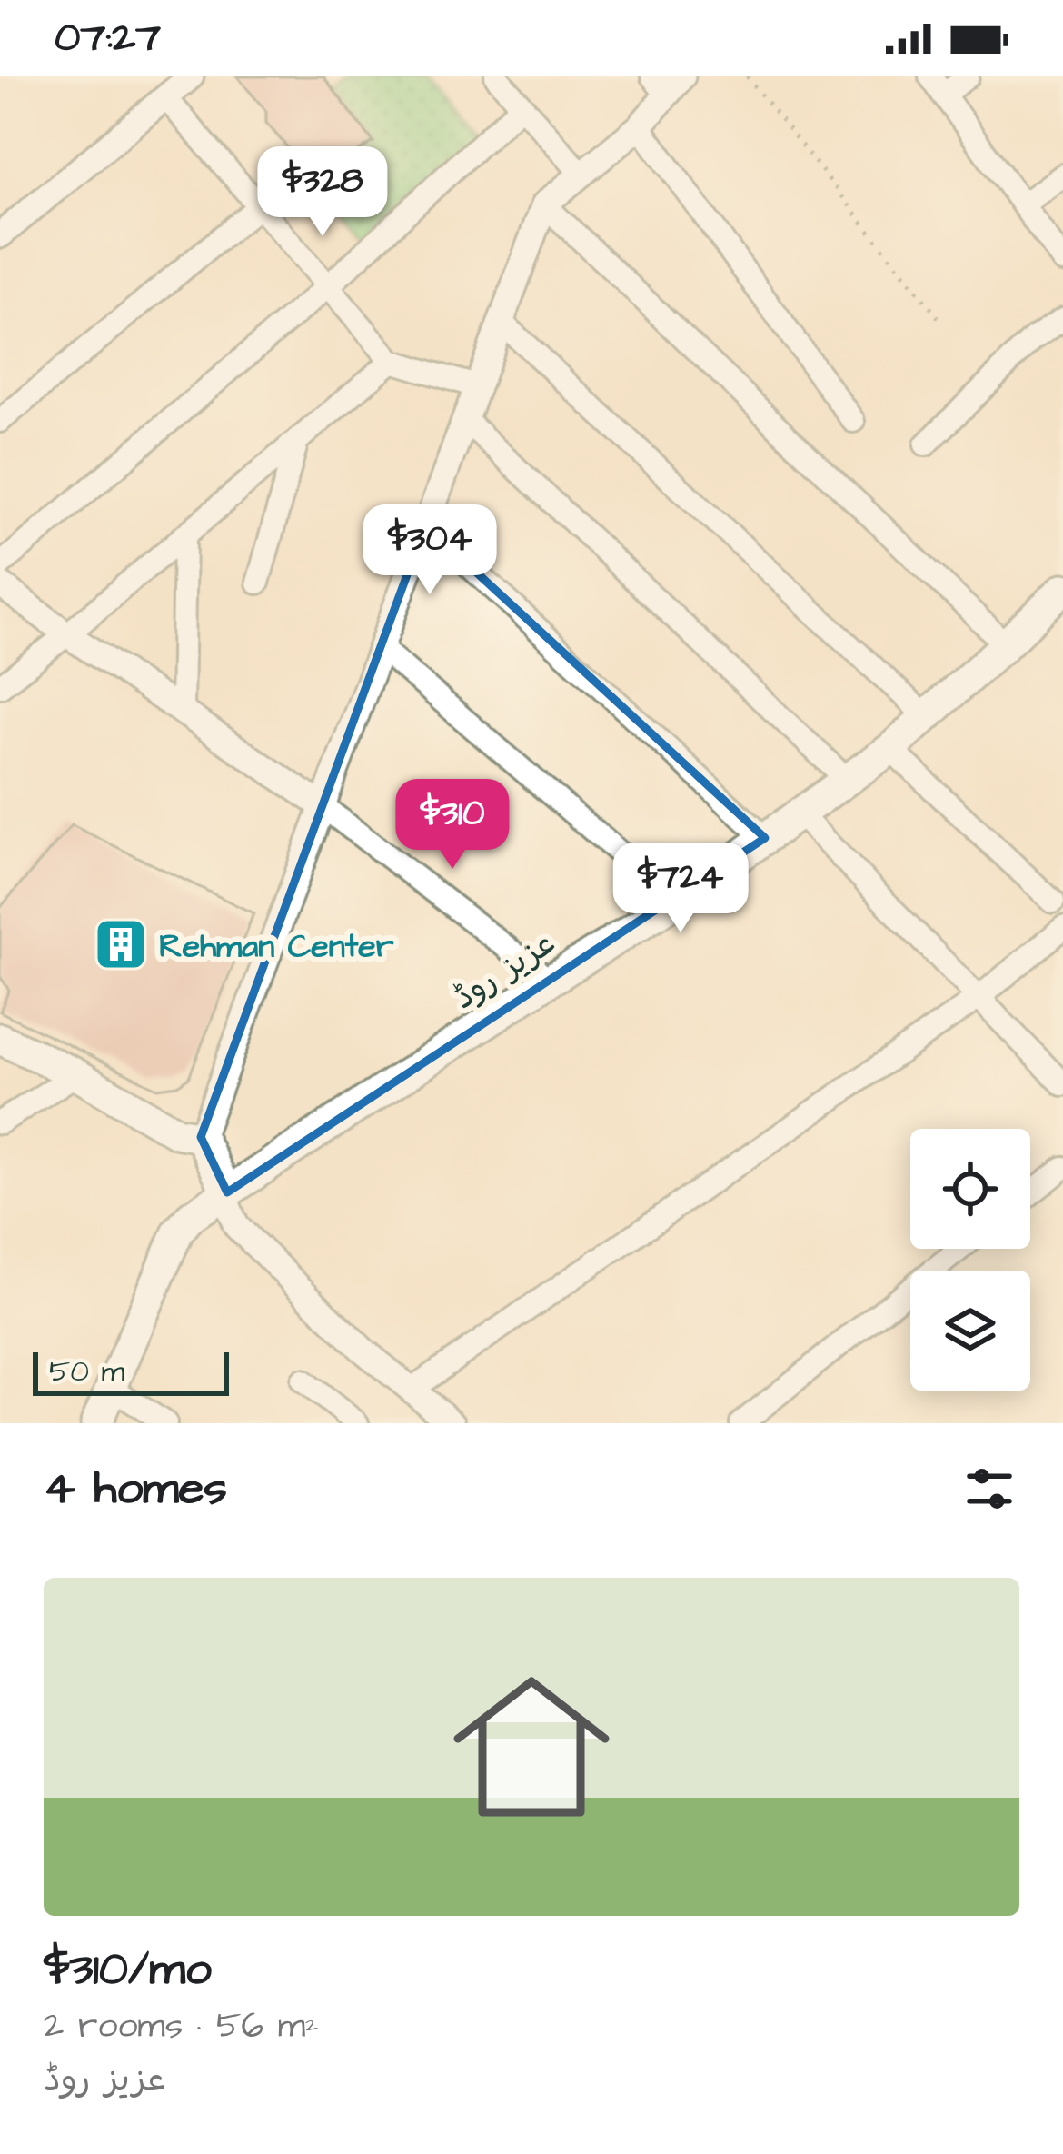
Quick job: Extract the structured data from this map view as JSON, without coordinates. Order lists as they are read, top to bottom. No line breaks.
{"streets":{"main road":["عزیز روڈ"]},"places":{"building":["Rehman Center"]},"scale_bar":"50 m","page":{"status":"07:27","price":["$328","$304","$310","$724"],"scale":"50 m","heading":"4 homes","list":[{"name":"$310/mo","note":"2 rooms · 56 m² · عزیز روڈ"}]}}
